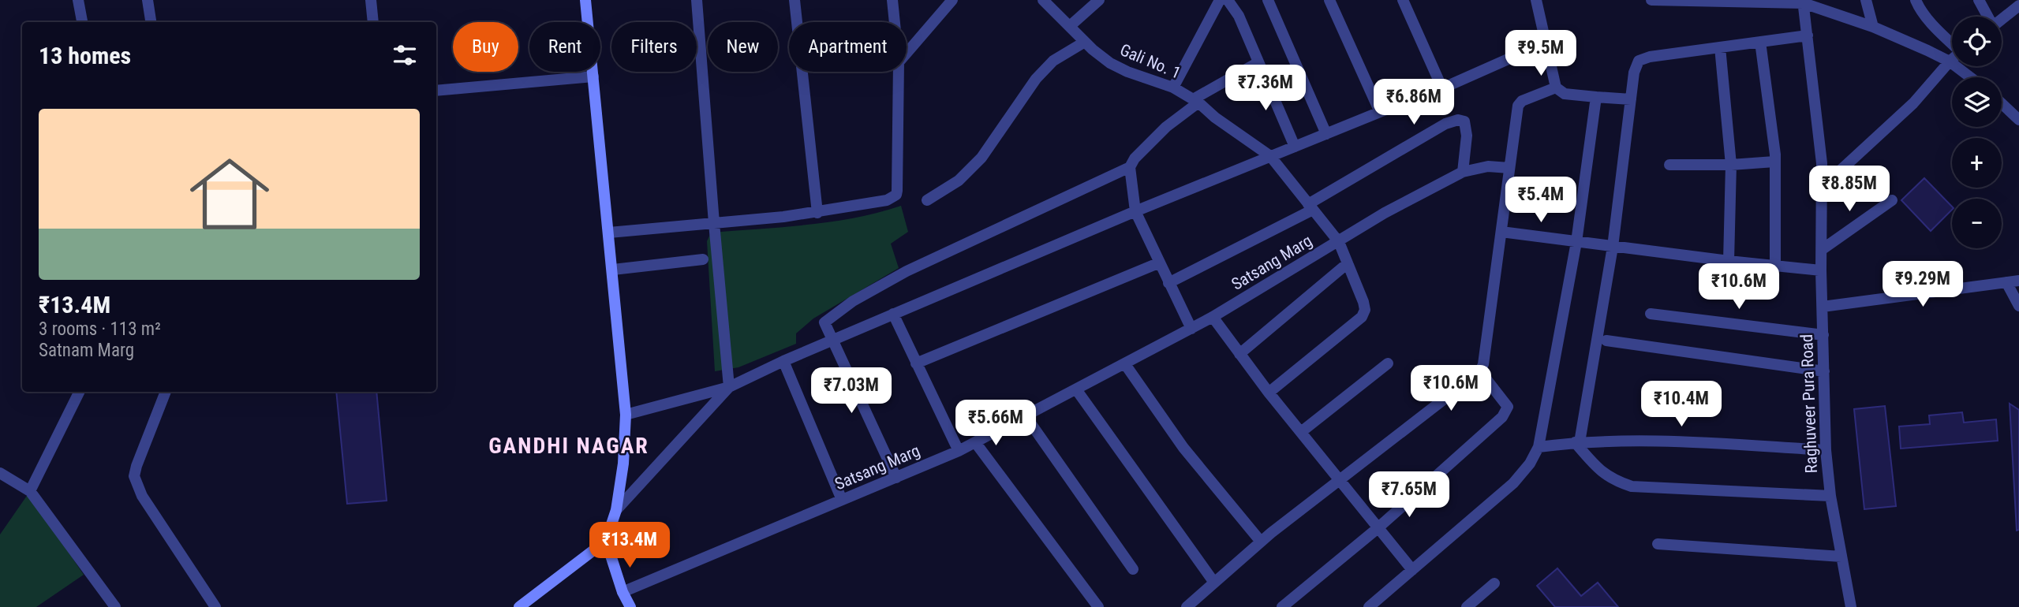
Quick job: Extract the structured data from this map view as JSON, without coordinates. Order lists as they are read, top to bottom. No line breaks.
{"streets":{"street":["Gali No. 1","Satsang Marg","Raghuveer Pura Road"]},"crossings":[["Gali No. 1","Satsang Marg"]],"districts":["GANDHI NAGAR"],"page":{"map_buttons":["+","−"],"chip":["Buy","Rent","Filters","New","Apartment"],"heading":"13 homes","price":["₹9.5M","₹7.36M","₹6.86M","₹8.85M","₹5.4M","₹9.29M","₹10.6M","₹10.6M","₹7.03M","₹10.4M","₹5.66M","₹7.65M","₹13.4M"],"list":[{"name":"₹13.4M","note":"3 rooms · 113 m² · Satnam Marg"}]}}
